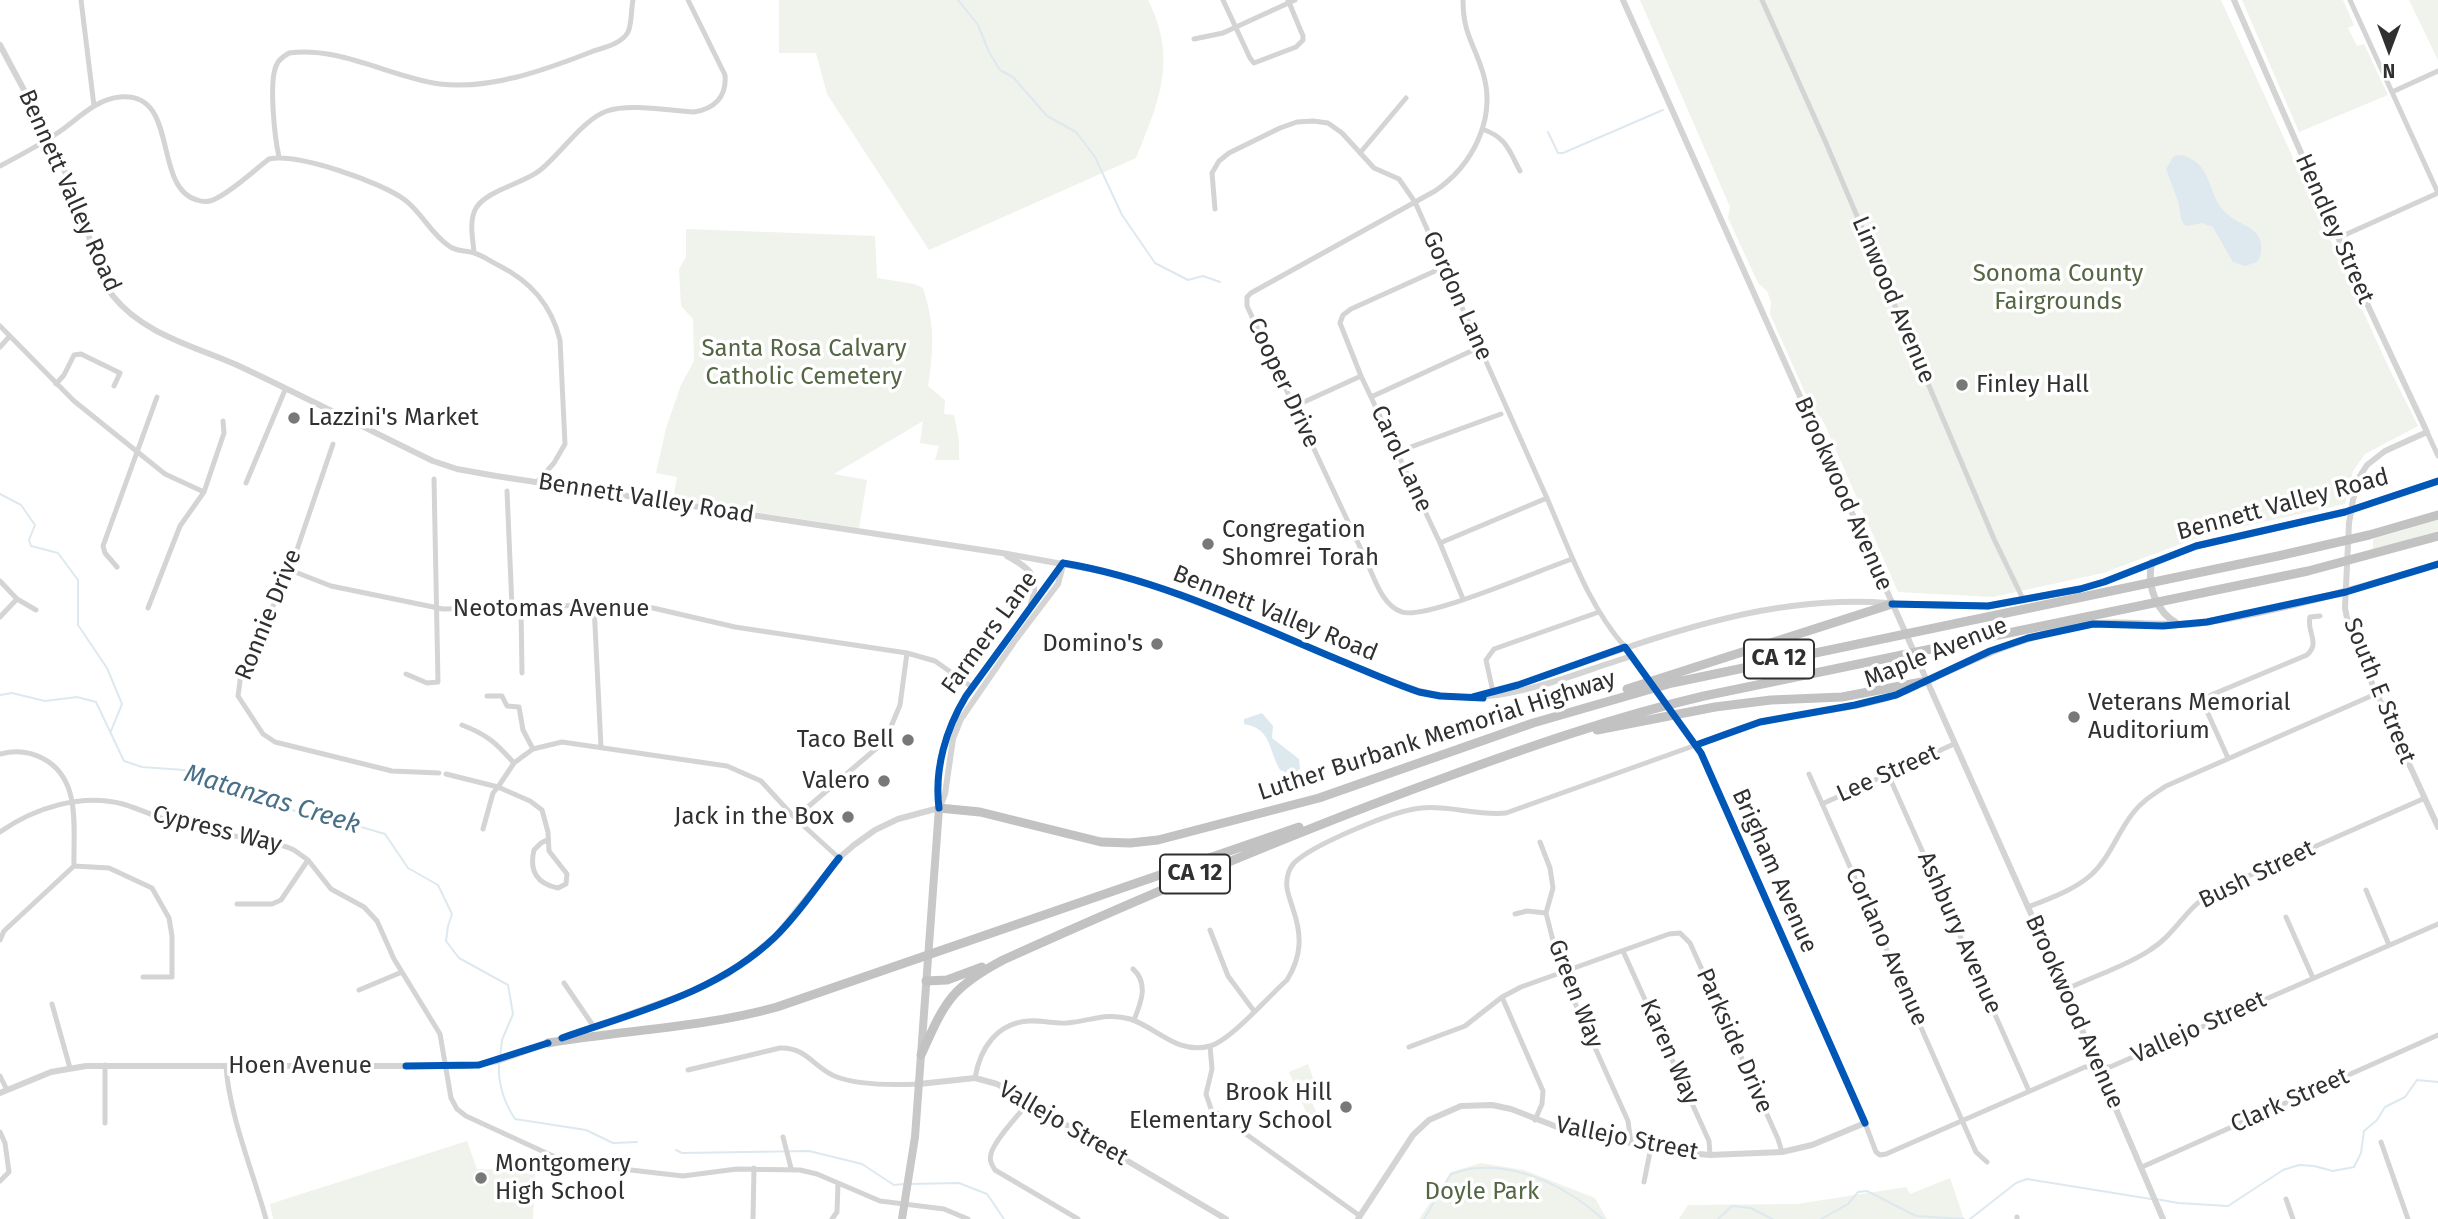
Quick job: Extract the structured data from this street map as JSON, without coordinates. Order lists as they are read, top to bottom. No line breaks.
{"streets":{"highway":["CA 12","Luther Burbank Memorial Highway"],"main road":["Bennett Valley Road","Farmers Lane","Maple Avenue"],"street":["Hendley Street","Gordon Lane","Linwood Avenue","Cooper Drive","Carol Lane","Brookwood Avenue","Neotomas Avenue","Ronnie Drive","South E Street","Lee Street","Cypress Way","Brigham Avenue","Bush Street","Ashbury Avenue","Corlano Avenue","Green Way","Vallejo Street","Parkside Drive","Karen Way","Hoen Avenue","Clark Street"]},"crossings":[["Bennett Valley Road","Gordon Lane"],["Bennett Valley Road","Linwood Avenue"],["Bennett Valley Road","Brookwood Avenue"],["Bennett Valley Road","Farmers Lane"],["Bennett Valley Road","South E Street"],["Bennett Valley Road","Brigham Avenue"],["Hendley Street","South E Street"],["Gordon Lane","Cooper Drive"],["Gordon Lane","Carol Lane"],["Gordon Lane","Brigham Avenue"],["Cooper Drive","Carol Lane"],["Brookwood Avenue","Maple Avenue"],["Brookwood Avenue","Lee Street"],["Brookwood Avenue","Bush Street"],["Brookwood Avenue","Vallejo Street"],["Brookwood Avenue","Clark Street"],["Neotomas Avenue","Ronnie Drive"],["Neotomas Avenue","Farmers Lane"],["Farmers Lane","CA 12"],["Farmers Lane","Luther Burbank Memorial Highway"],["Farmers Lane","Vallejo Street"],["Farmers Lane","Hoen Avenue"],["Maple Avenue","South E Street"],["Maple Avenue","Brigham Avenue"],["CA 12","Luther Burbank Memorial Highway"],["South E Street","Bush Street"],["Luther Burbank Memorial Highway","Hoen Avenue"],["Lee Street","Ashbury Avenue"],["Lee Street","Corlano Avenue"],["Cypress Way","Hoen Avenue"],["Brigham Avenue","Vallejo Street"],["Ashbury Avenue","Vallejo Street"],["Corlano Avenue","Vallejo Street"],["Green Way","Vallejo Street"],["Vallejo Street","Parkside Drive"],["Vallejo Street","Karen Way"],["Parkside Drive","Karen Way"]],"water":["Matanzas Creek"],"parks":["Sonoma County Fairgrounds","Santa Rosa Calvary Catholic Cemetery","Doyle Park"],"places":["Finley Hall","Lazzini's Market","Congregation Shomrei Torah","Domino's","Veterans Memorial Auditorium","Taco Bell","Valero","Jack in the Box","Brook Hill Elementary School","Montgomery High School"],"north":"bottom"}
